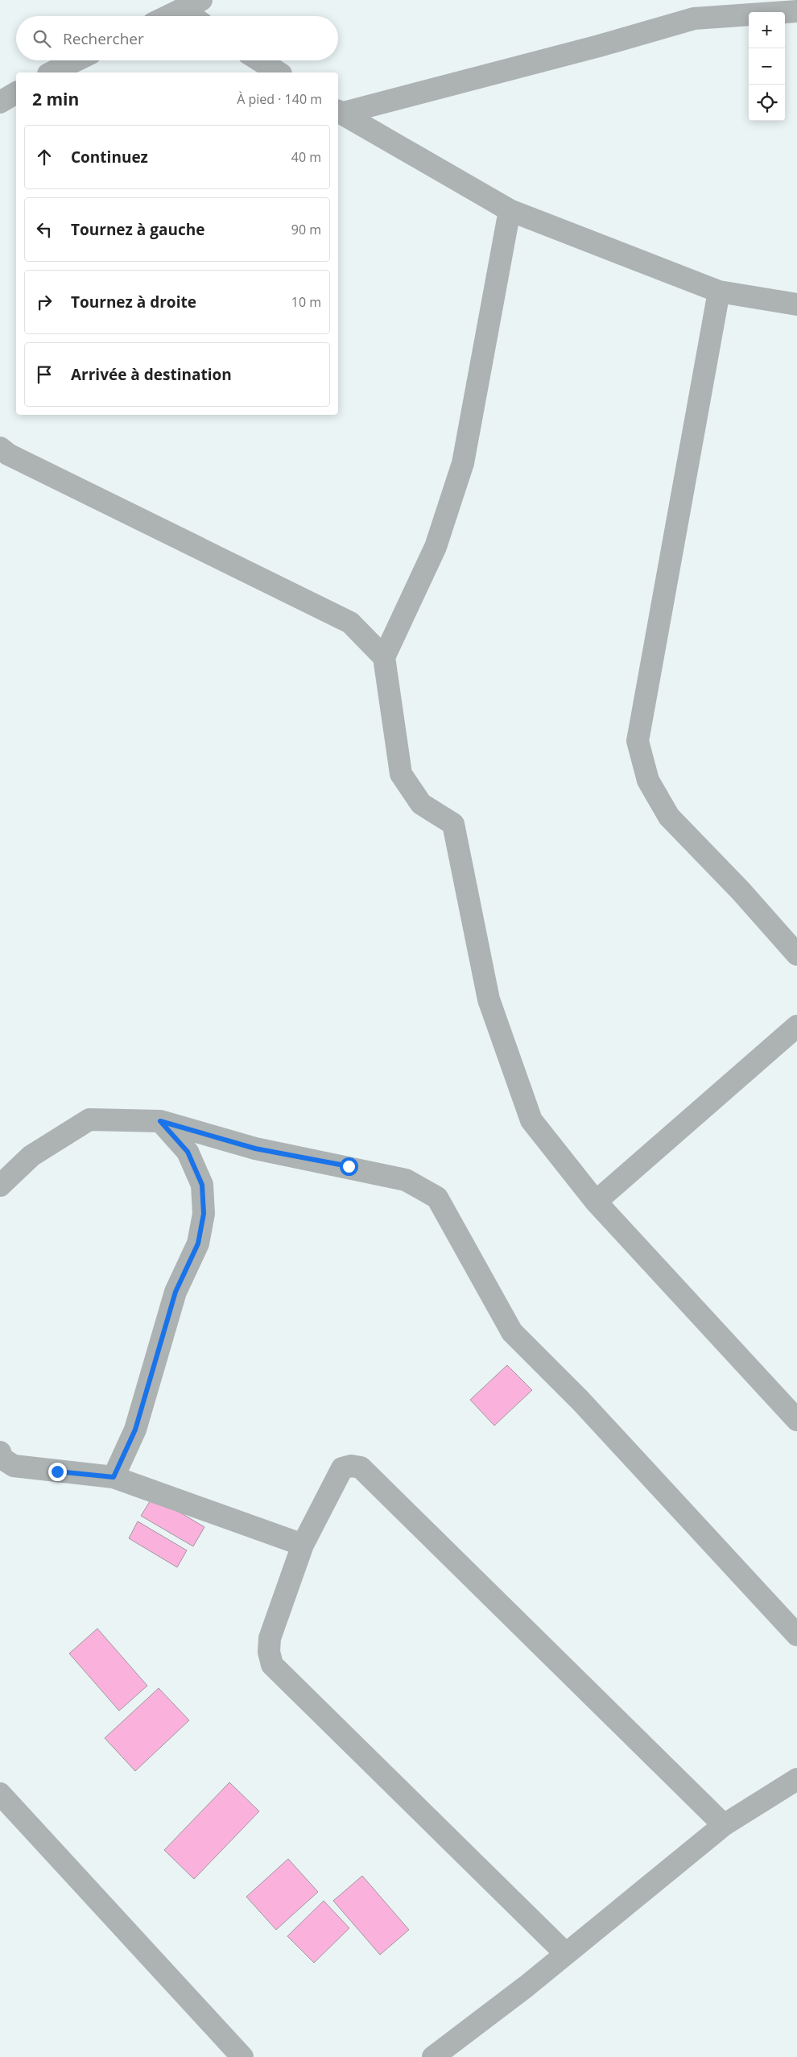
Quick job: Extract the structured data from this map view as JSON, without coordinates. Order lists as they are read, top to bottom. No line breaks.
{"page":{"map_buttons":["+","−"],"search":"Rechercher","heading":["2 min","À pied · 140 m"],"list":[["Continuez","40 m"],["Tournez à gauche","90 m"],["Tournez à droite","10 m"],"Arrivée à destination"]}}
